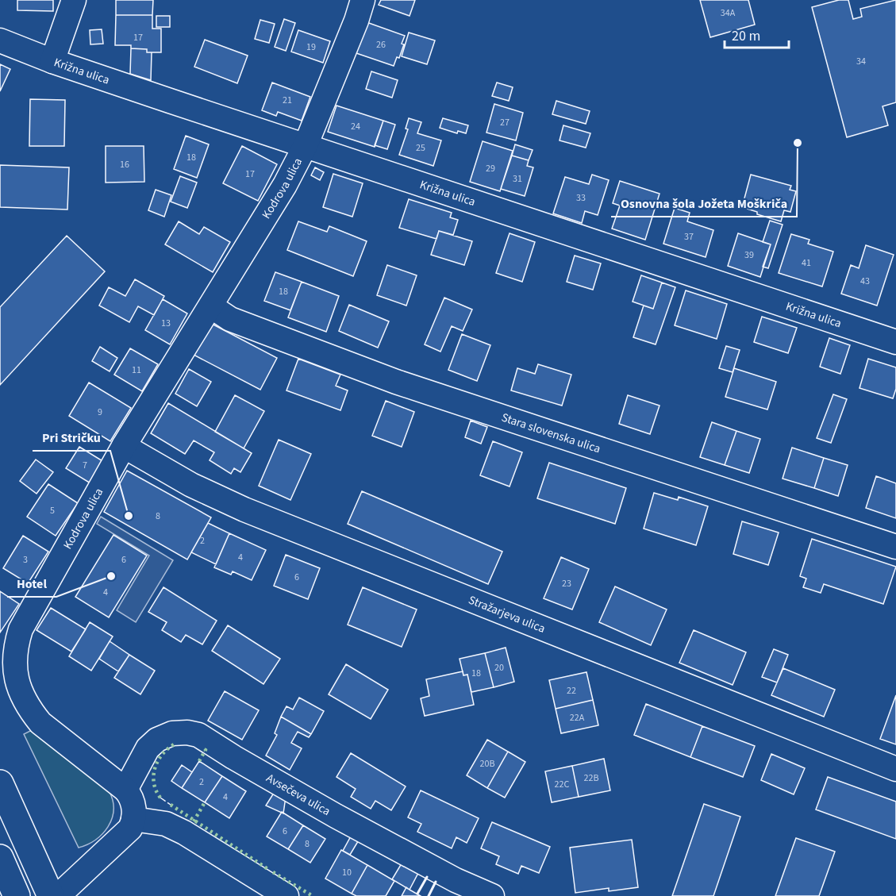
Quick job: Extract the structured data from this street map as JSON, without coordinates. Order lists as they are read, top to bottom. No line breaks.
{"streets":{"street":["Križna ulica","Kodrova ulica","Stara slovenska ulica","Stražarjeva ulica","Avsečeva ulica"]},"crossings":[["Križna ulica","Kodrova ulica"],["Kodrova ulica","Stara slovenska ulica"],["Kodrova ulica","Stražarjeva ulica"],["Kodrova ulica","Avsečeva ulica"]],"places":["Osnovna šola Jožeta Moškriča","Pri Stričku","Hotel"],"house_numbers":["34A","17","26","19","34","21","27","24","25","18","16","29","17","31","33","37","39","41","43","18","13","11","9","7","5","8","2","4","3","6","6","23","4","20","18","22","22A","20B","22B","2","22C","4","6","8","10"],"scale_bar":"20 m"}
